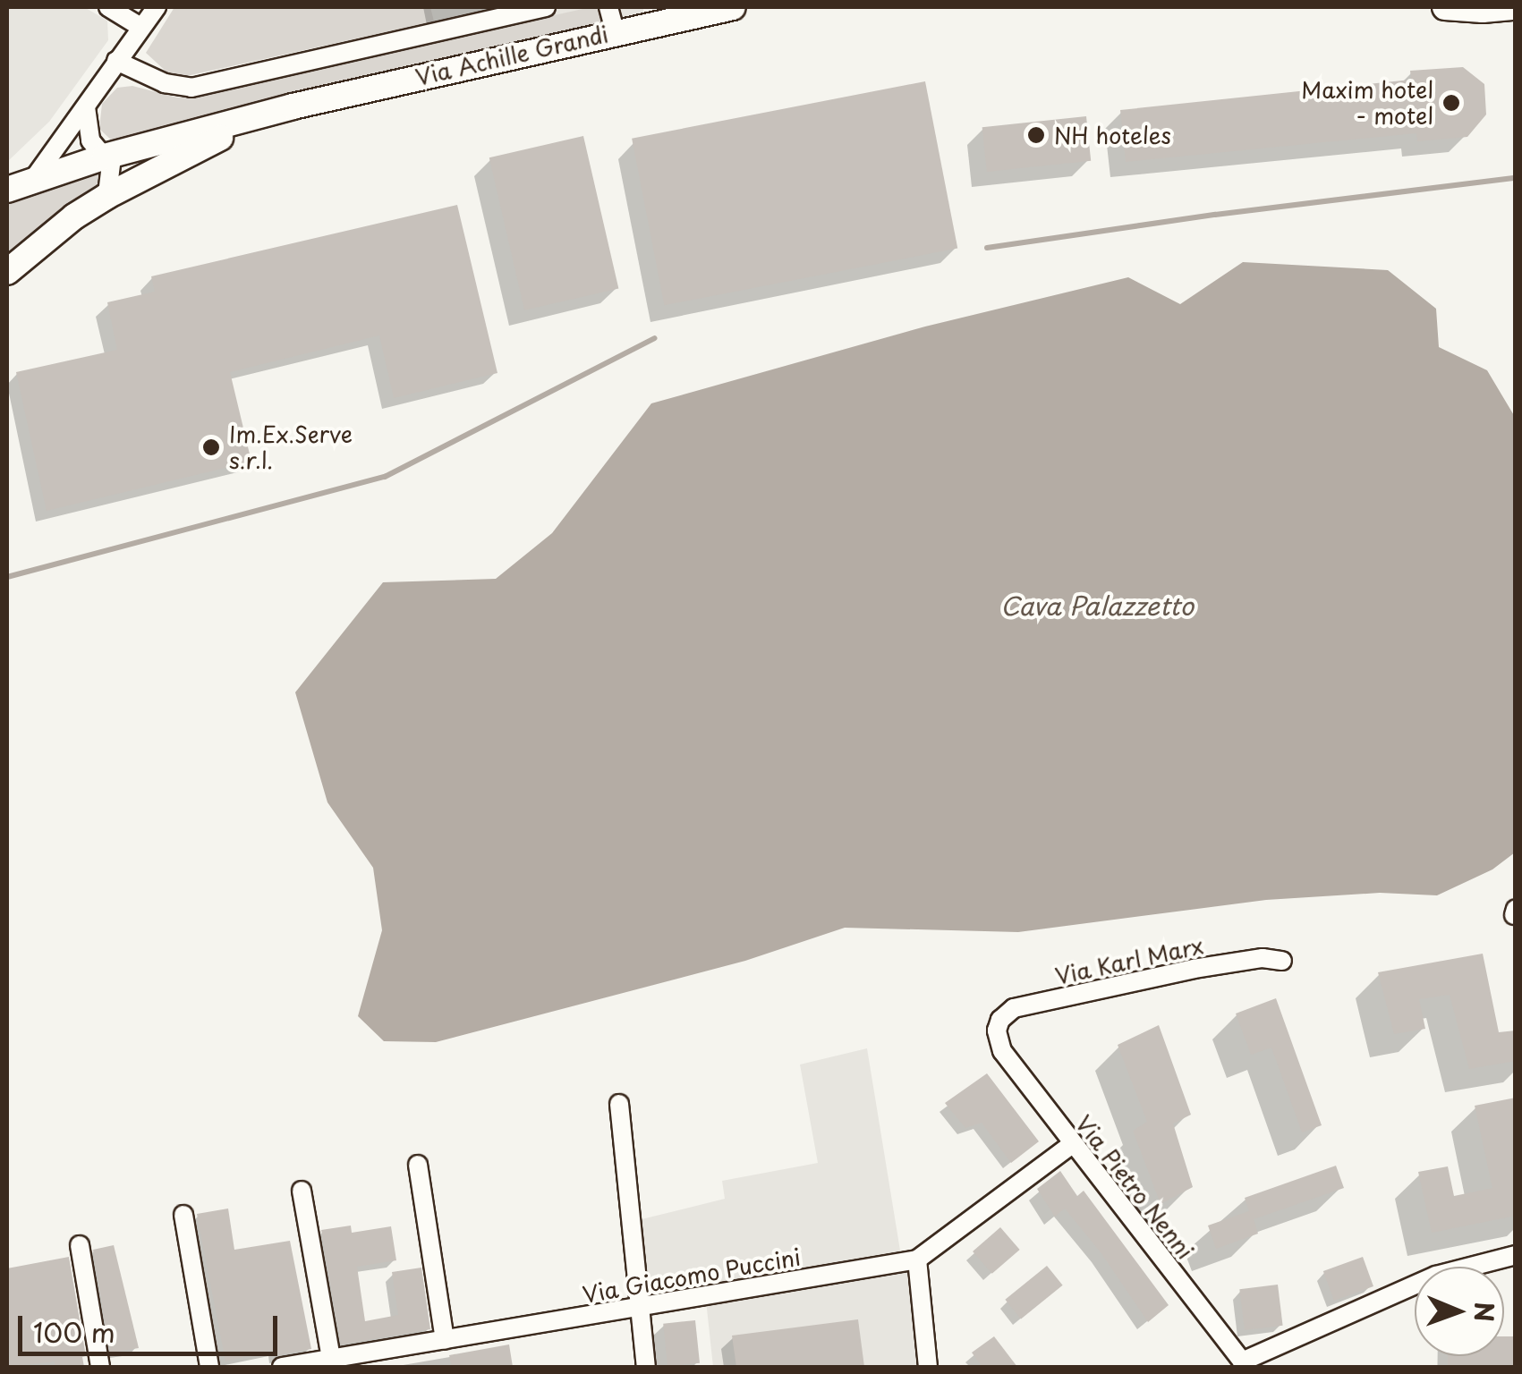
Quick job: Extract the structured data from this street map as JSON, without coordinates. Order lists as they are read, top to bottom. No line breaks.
{"streets":{"main road":["Via Achille Grandi"],"street":["Via Karl Marx","Via Pietro Nenni","Via Giacomo Puccini"]},"crossings":[["Via Karl Marx","Via Pietro Nenni"],["Via Pietro Nenni","Via Giacomo Puccini"]],"water":["Cava Palazzetto"],"places":["Maxim hotel - motel","NH hoteles","Im.Ex.Serve s.r.l."],"scale_bar":"100 m","north":"right"}
